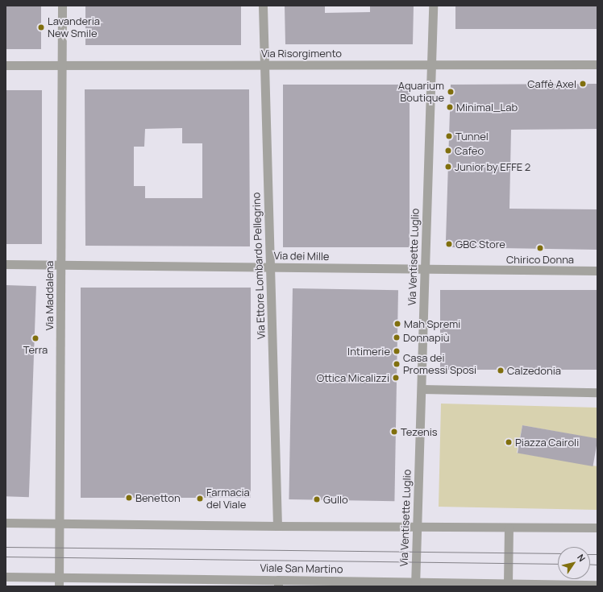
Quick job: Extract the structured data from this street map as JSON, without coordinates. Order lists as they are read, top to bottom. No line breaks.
{"streets":{"street":["Via Risorgimento","Via dei Mille","Via Ventisette Luglio","Via Ettore Lombardo Pellegrino","Via Maddalena","Viale San Martino"]},"crossings":[["Via Risorgimento","Via Ventisette Luglio"],["Via Risorgimento","Via Ettore Lombardo Pellegrino"],["Via Risorgimento","Via Maddalena"],["Via dei Mille","Via Ventisette Luglio"],["Via dei Mille","Via Ettore Lombardo Pellegrino"],["Via dei Mille","Via Maddalena"],["Via Ventisette Luglio","Viale San Martino"],["Via Maddalena","Viale San Martino"]],"places":["Lavanderia New Smile","Caffè Axel","Aquarium Boutique","Minimal_Lab","Tunnel","Cafeo","Junior by EFFE 2","GBC Store","Chirico Donna","Mah Spremi","Donnapiù","Terra","Intimerie","Casa dei Promessi Sposi","Calzedonia","Ottica Micalizzi","Tezenis","Piazza Cairoli","Benetton","Farmacia del Viale","Gullo"],"north":"top right"}
